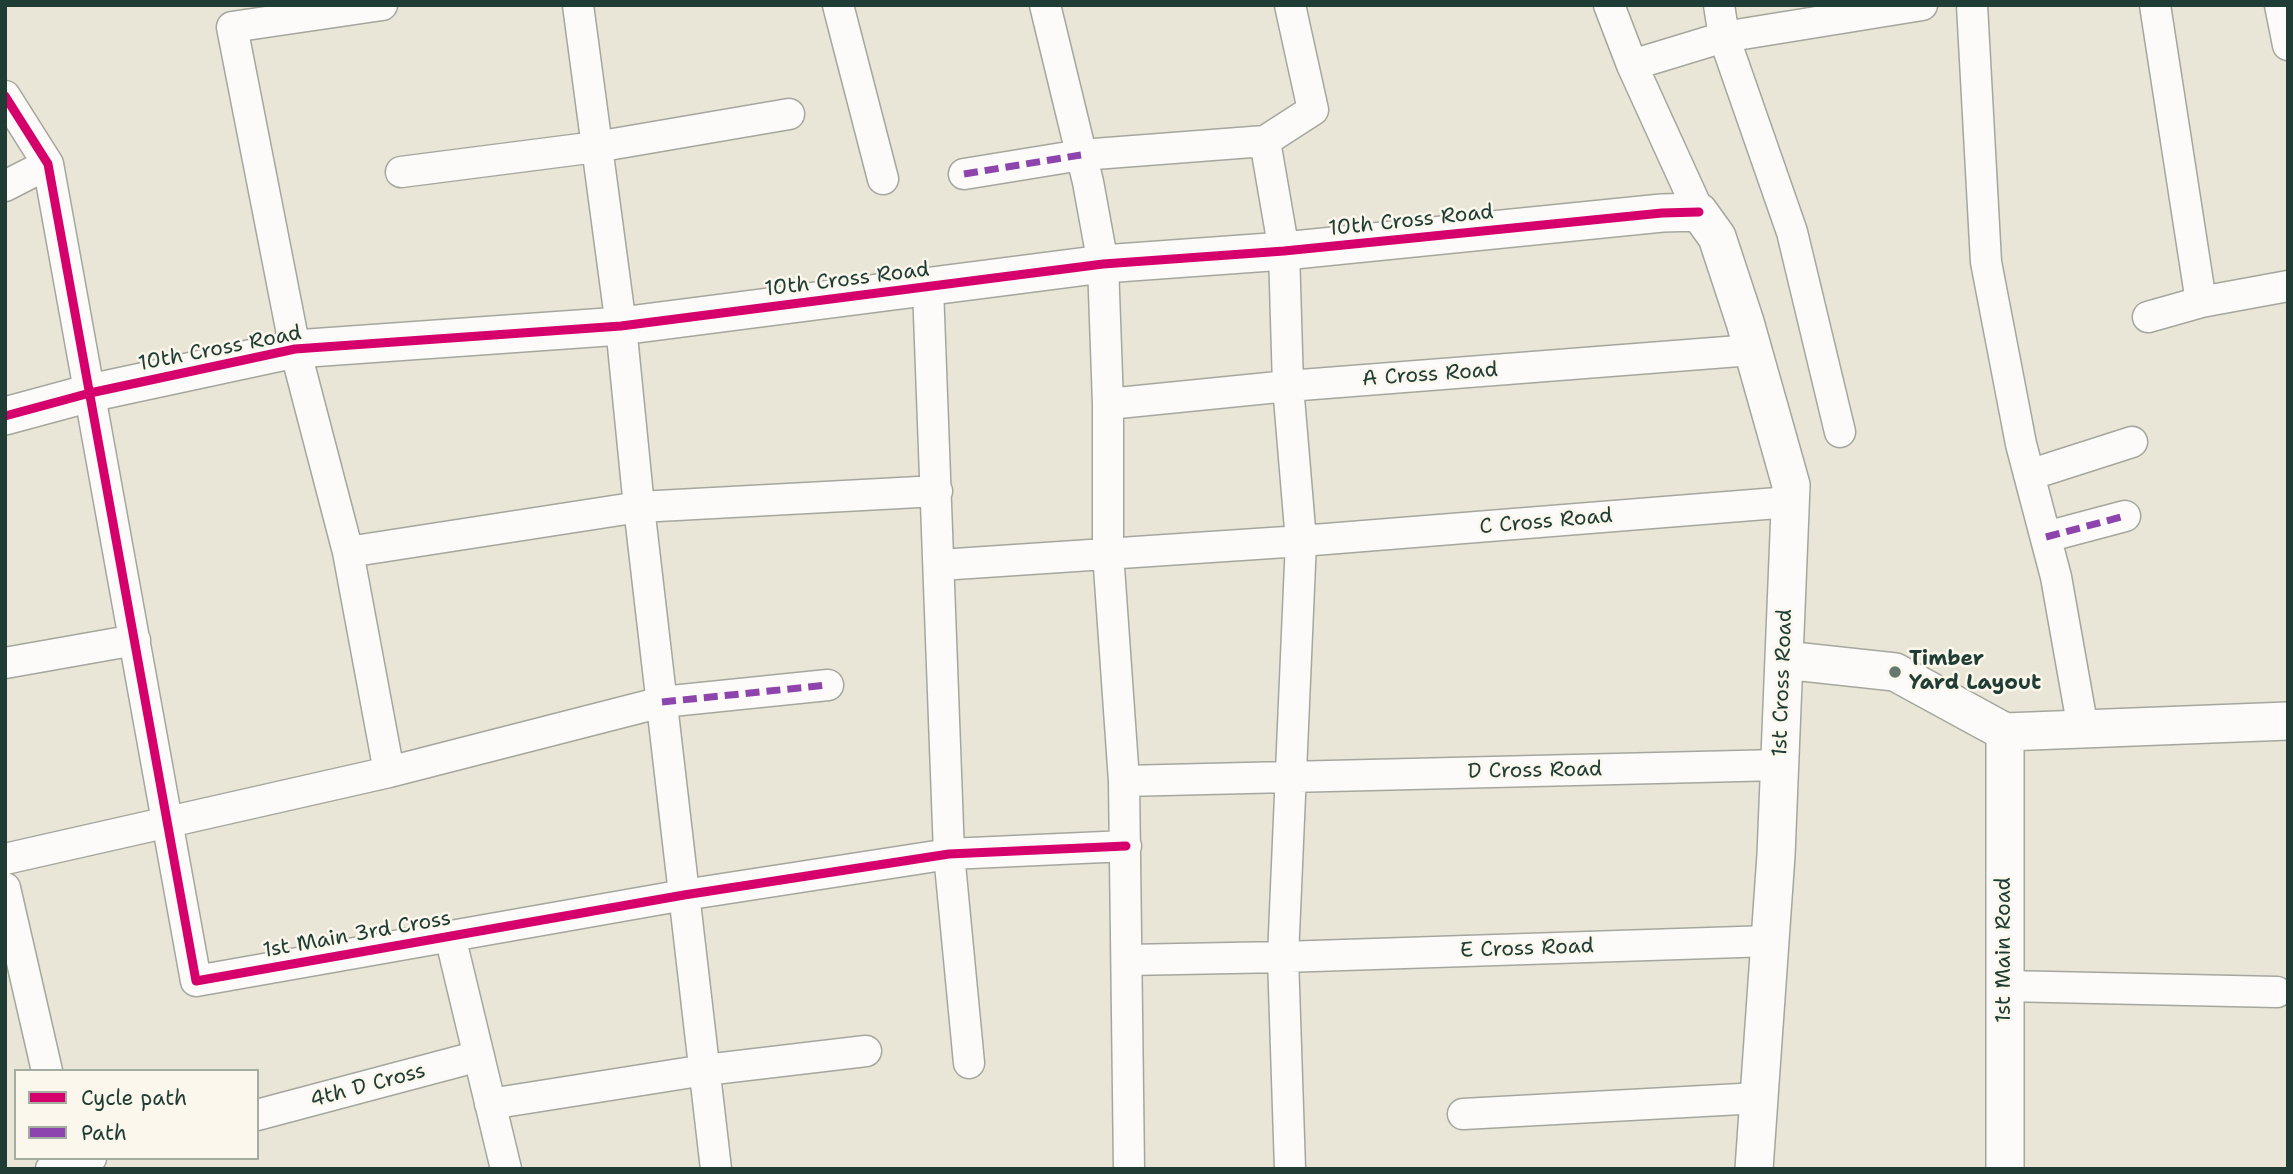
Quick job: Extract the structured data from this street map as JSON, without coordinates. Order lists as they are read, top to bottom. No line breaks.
{"streets":{"street":["10th Cross Road","A Cross Road","C Cross Road","1st Cross Road","D Cross Road","1st Main 3rd Cross","E Cross Road","1st Main Road","4th D Cross"]},"crossings":[["10th Cross Road","1st Cross Road"],["A Cross Road","1st Cross Road"],["C Cross Road","1st Cross Road"],["1st Cross Road","D Cross Road"],["1st Cross Road","E Cross Road"]],"places":["Timber Yard Layout"],"legend":["Cycle path","Path"]}
